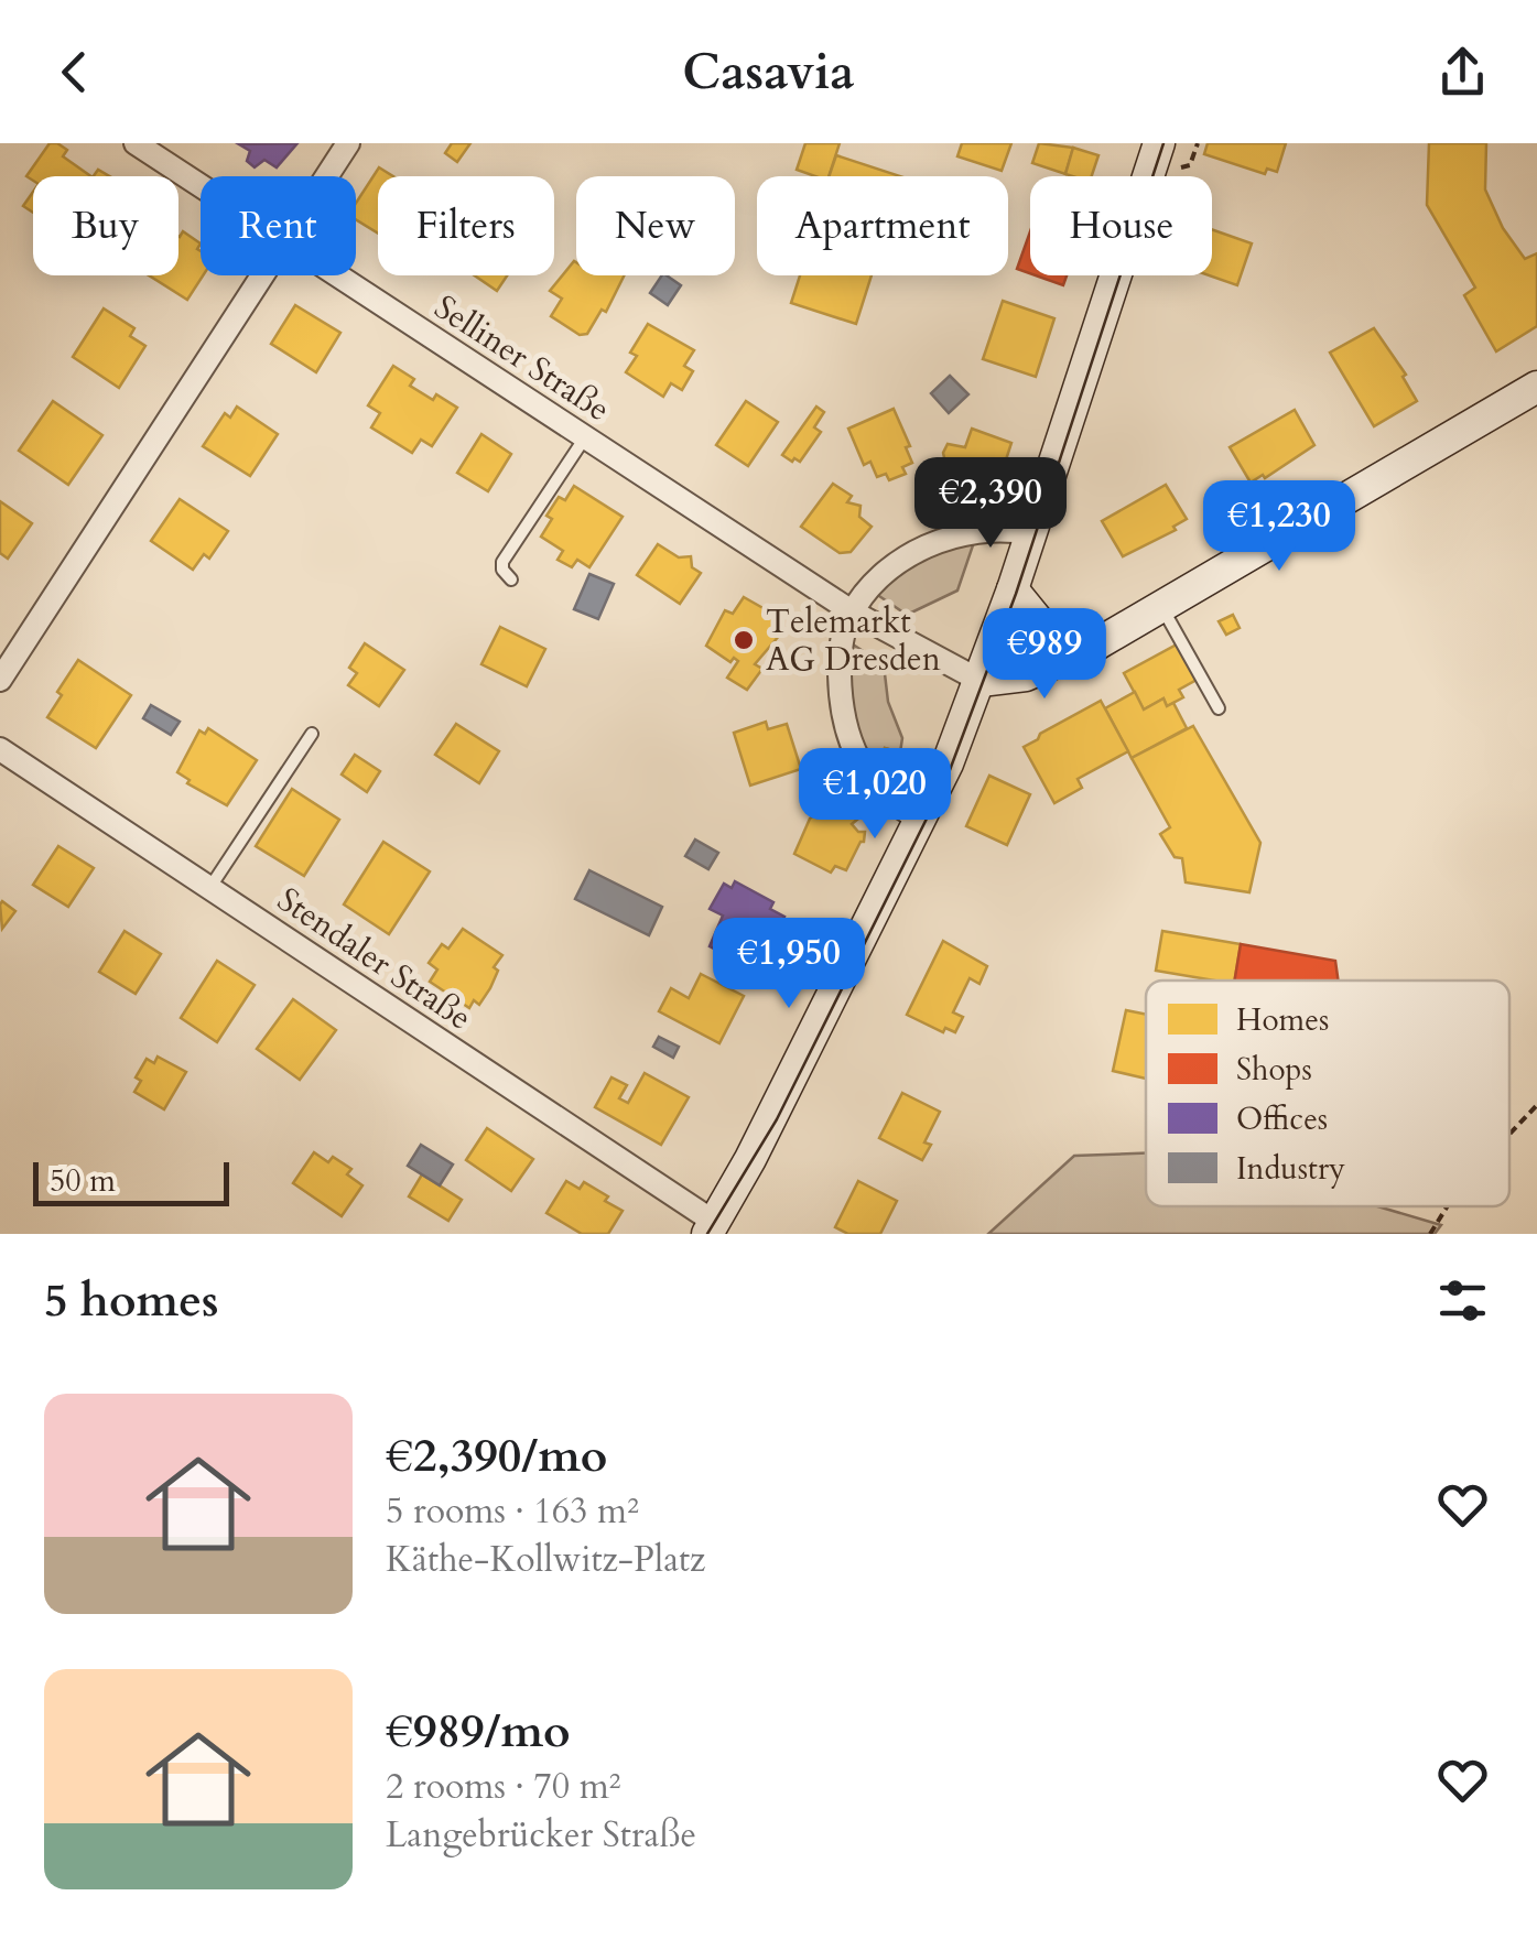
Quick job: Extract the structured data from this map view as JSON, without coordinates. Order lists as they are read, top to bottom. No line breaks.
{"streets":{"street":["Selliner Straße","Stendaler Straße"]},"places":["Telemarkt AG Dresden"],"legend":["Homes","Shops","Offices","Industry"],"scale_bar":"50 m","page":{"header":"Casavia","chip":["Buy","Rent","Filters","New","Apartment","House"],"price":["€2,390","€1,230","€989","€1,020","€1,950"],"scale":"50 m","heading":"5 homes","list":[{"name":"€2,390/mo","note":"5 rooms · 163 m² · Käthe-Kollwitz-Platz"},{"name":"€989/mo","note":"2 rooms · 70 m² · Langebrücker Straße"}]}}
